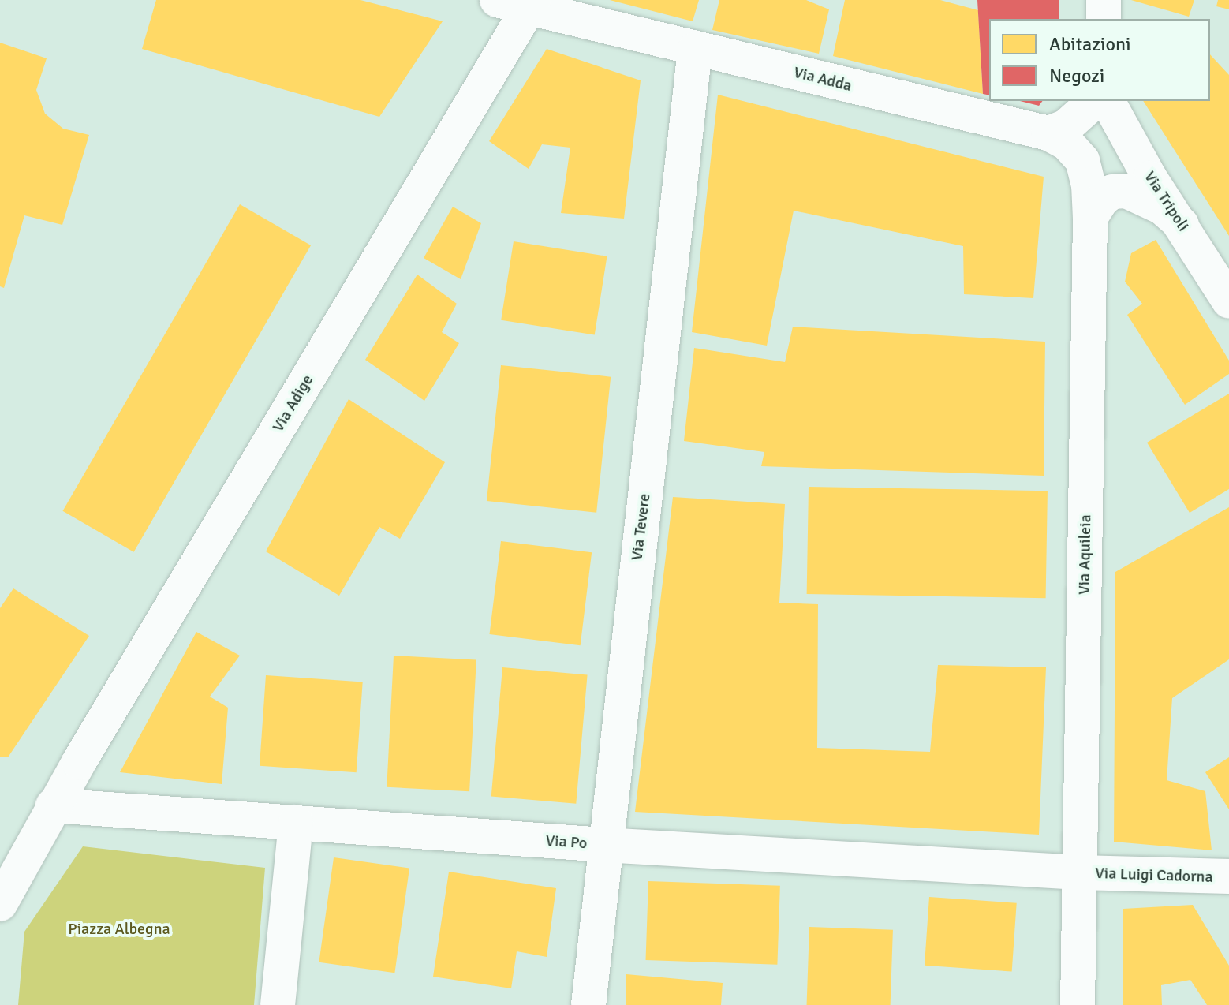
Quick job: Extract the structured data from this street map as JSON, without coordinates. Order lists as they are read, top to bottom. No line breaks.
{"streets":{"street":["Via Adda","Via Tripoli","Via Adige","Via Tevere","Via Aquileia","Via Po","Via Luigi Cadorna"]},"crossings":[["Via Adda","Via Adige"],["Via Adda","Via Tevere"],["Via Adda","Via Aquileia"],["Via Adige","Via Po"],["Via Tevere","Via Po"],["Via Aquileia","Via Po"],["Via Aquileia","Via Luigi Cadorna"],["Via Po","Via Luigi Cadorna"]],"parks":["Piazza Albegna"],"legend":["Abitazioni","Negozi"]}
